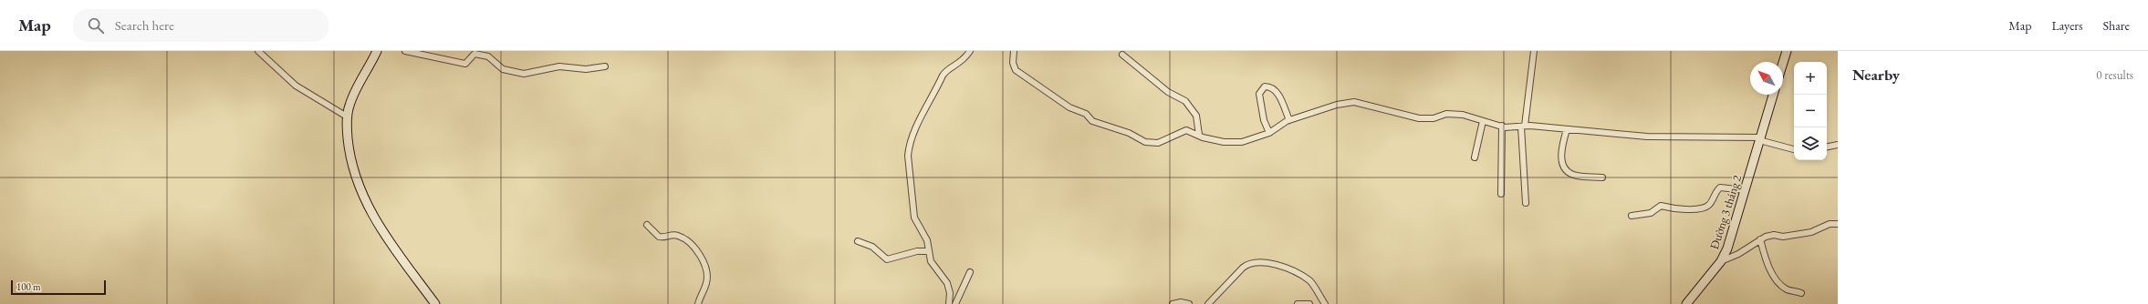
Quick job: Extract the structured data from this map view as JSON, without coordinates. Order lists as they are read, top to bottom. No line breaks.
{"streets":{"main road":["Đường 3 tháng 2"]},"scale_bar":"100 m","north":"top left","page":{"header":"Map","search":"Search here","nav":["Map","Layers","Share"],"heading":["Nearby","0 results"],"map_buttons":["+","−"],"scale":"100 m"}}
